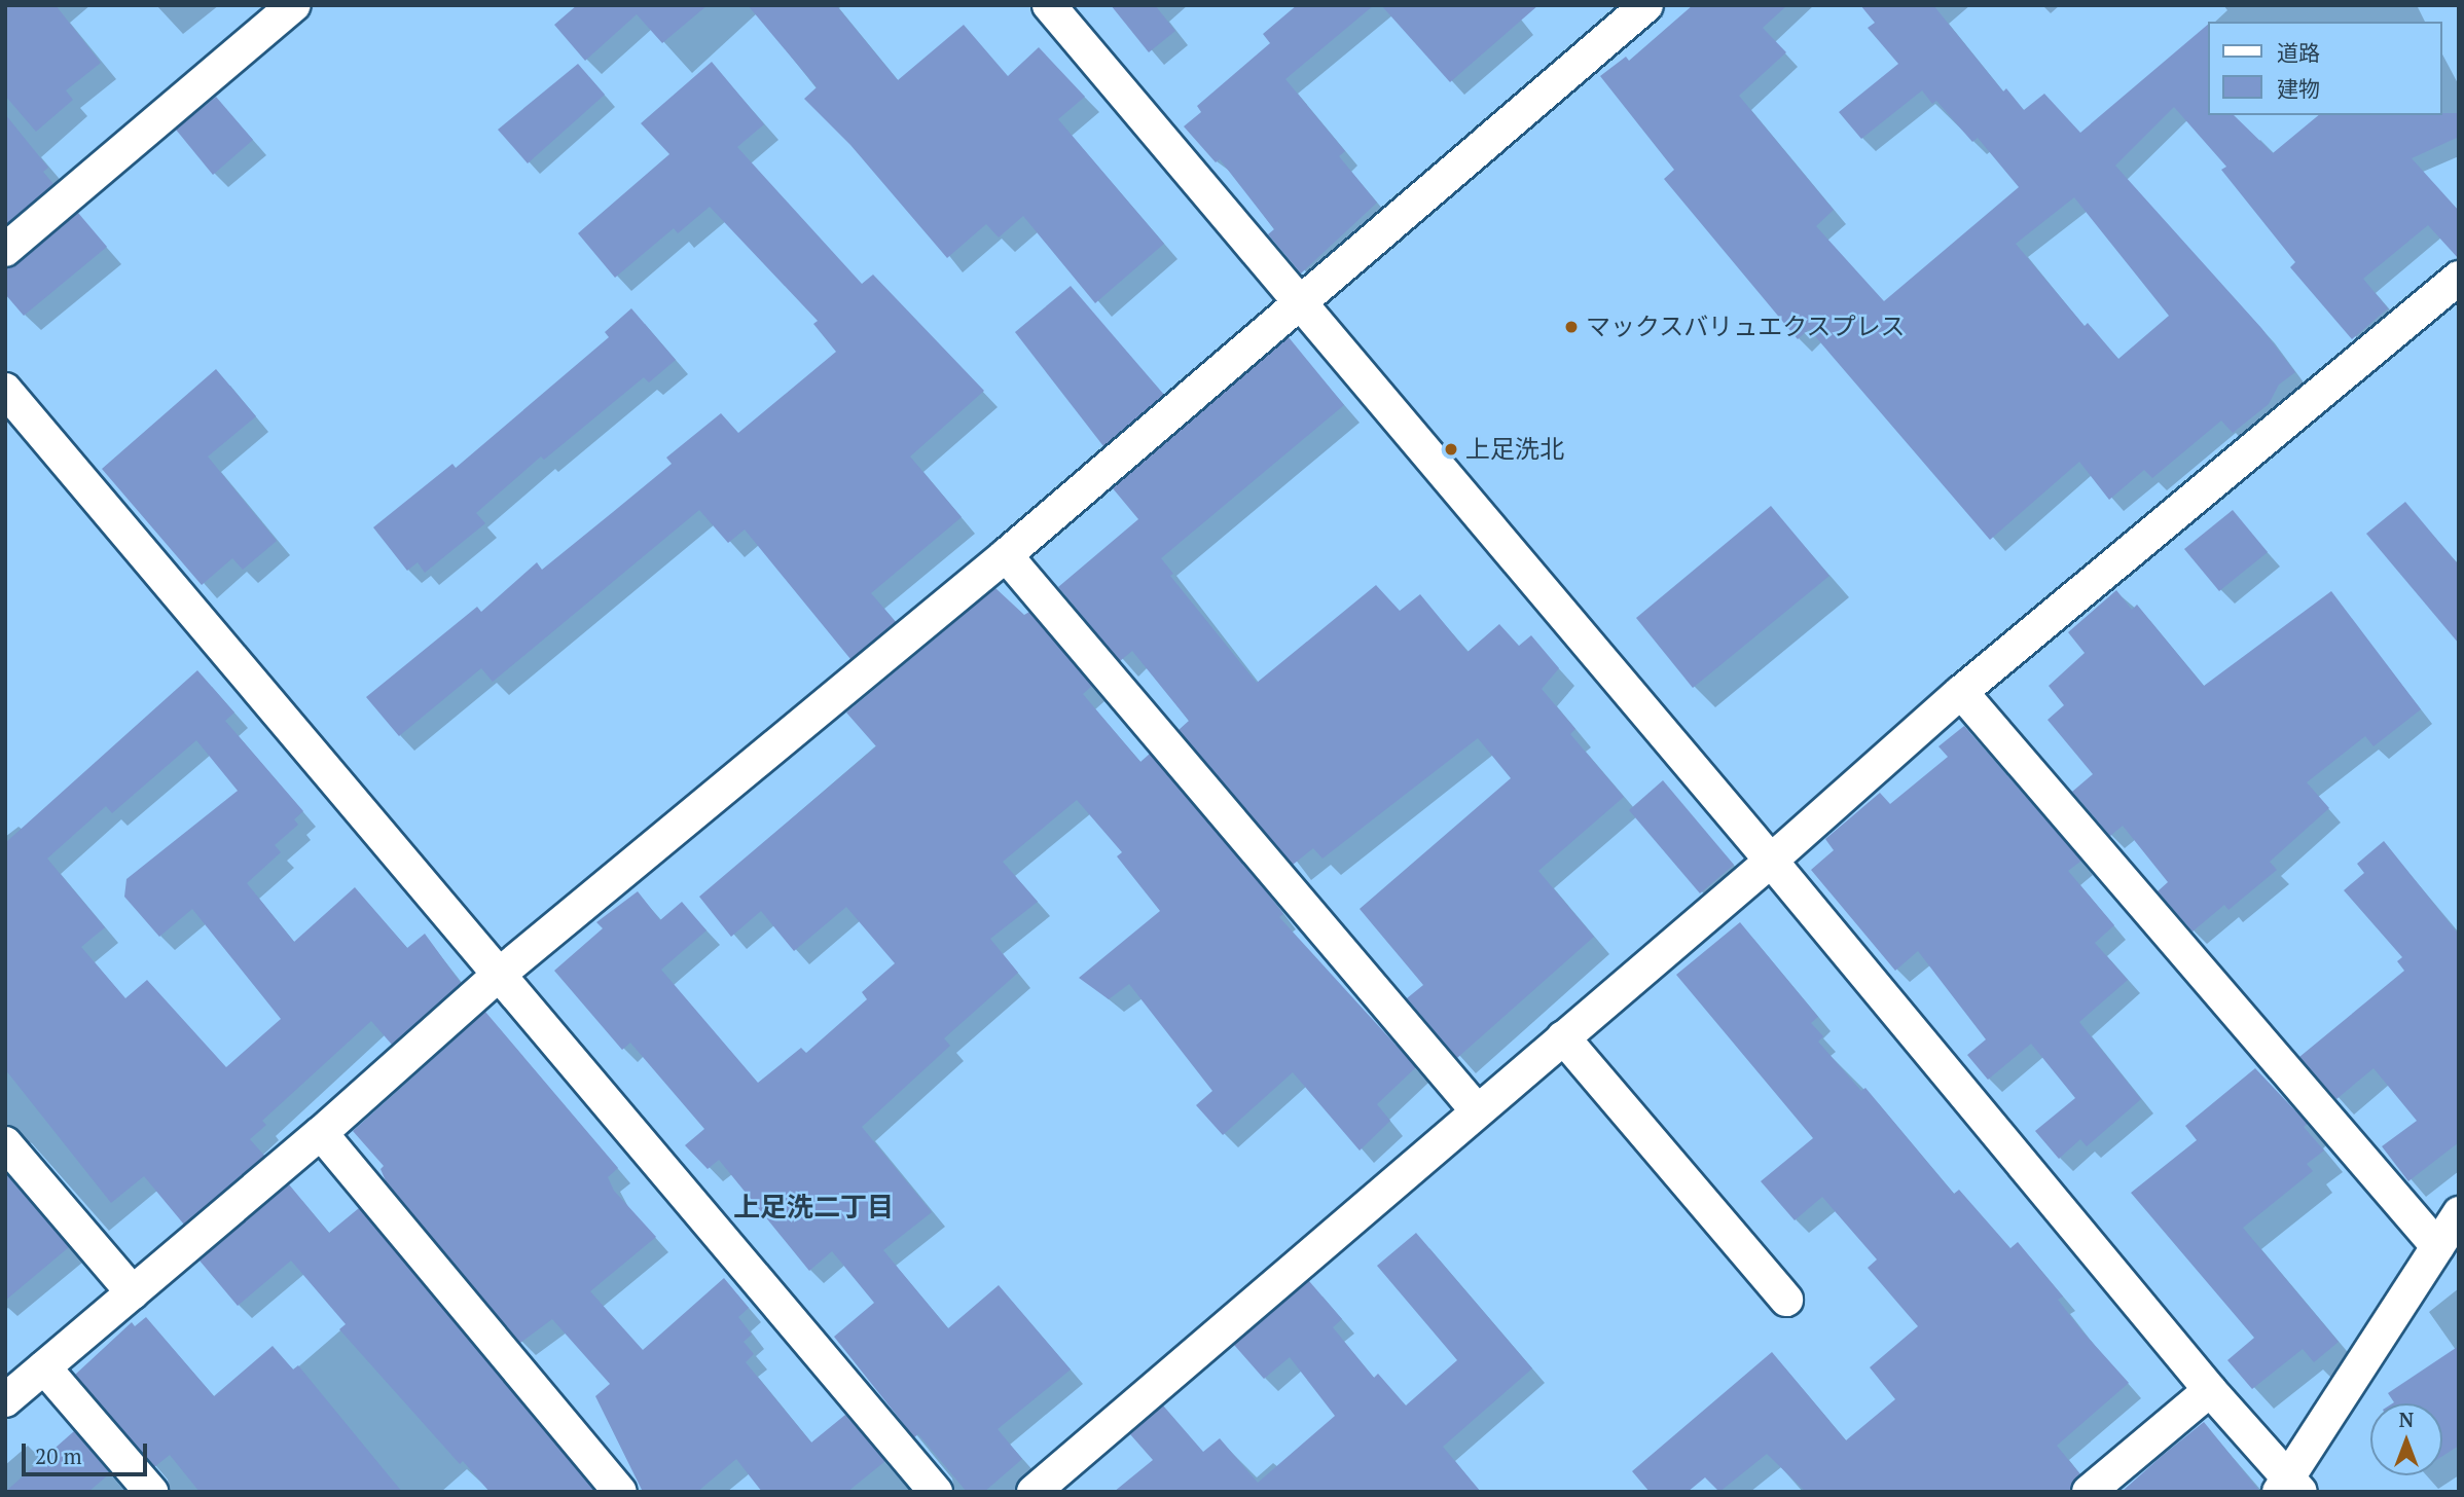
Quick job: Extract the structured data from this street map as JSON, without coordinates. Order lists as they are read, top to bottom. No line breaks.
{"districts":["上足洗二丁目"],"places":["マックスバリュエクスプレス","上足洗北"],"legend":["道路","建物"],"scale_bar":"20 m","north":"top"}
